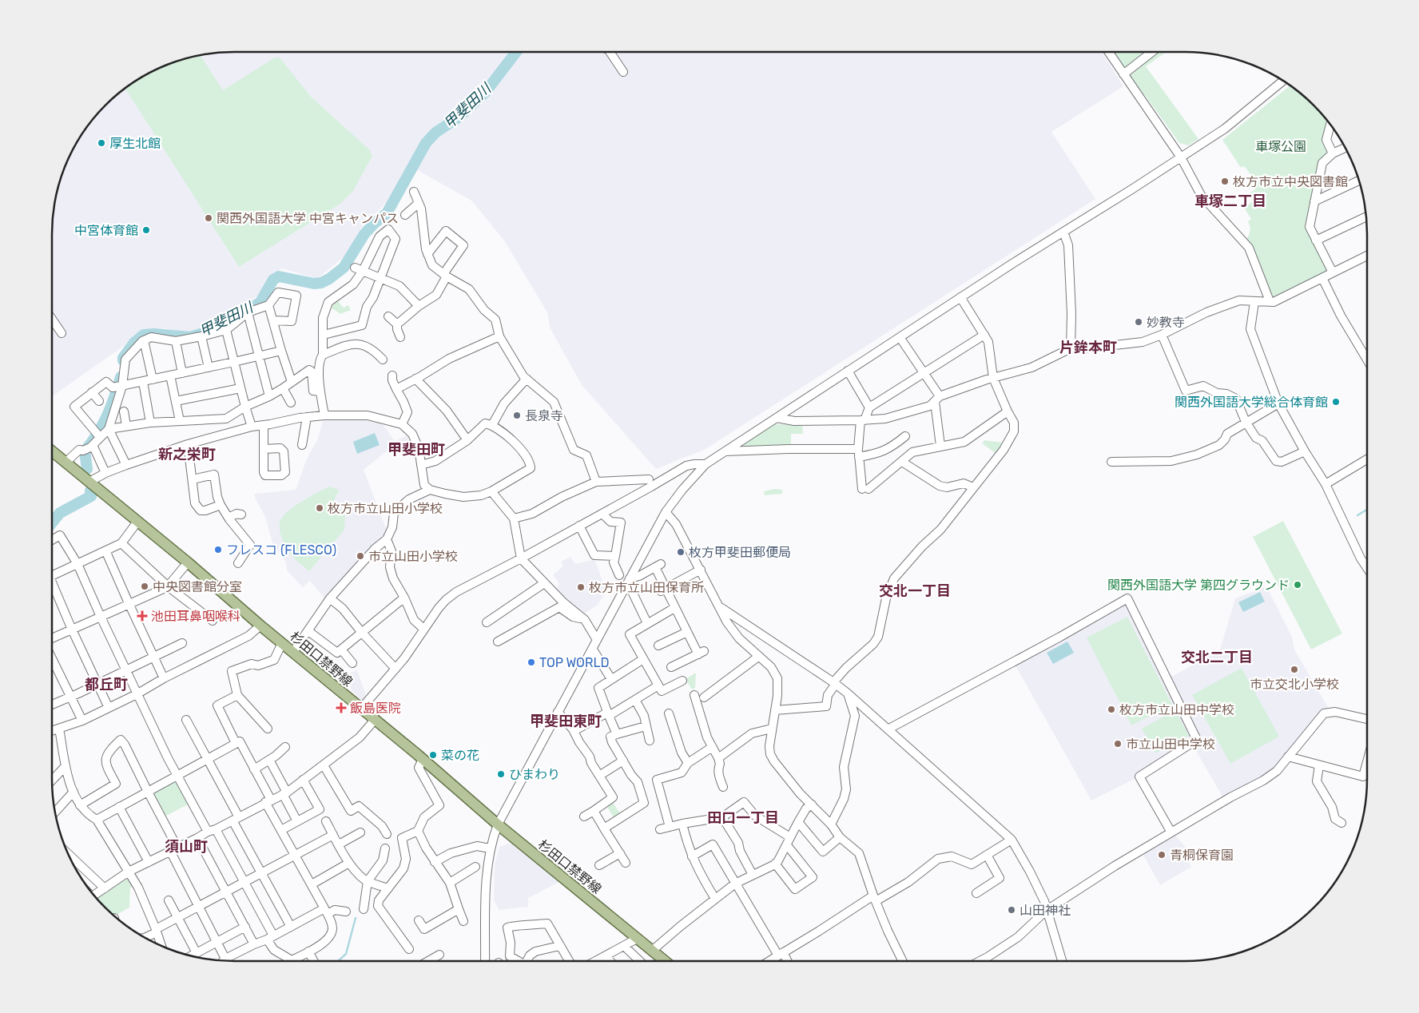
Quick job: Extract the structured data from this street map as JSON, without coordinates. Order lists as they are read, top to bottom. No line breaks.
{"streets":{"main road":["杉田口禁野線"]},"districts":["車塚二丁目","片鉾本町","甲斐田町","新之栄町","交北一丁目","交北二丁目","都丘町","甲斐田東町","田口一丁目","須山町"],"water":["甲斐田川"],"parks":["車塚公園"],"places":{"other":["厚生北館","枚方市立中央図書館","関西外国語大学 中宮キャンパス","中宮体育館","妙教寺","関西外国語大学総合体育館","長泉寺","枚方市立山田小学校","フレスコ (FLESCO)","枚方甲斐田郵便局","市立山田小学校","関西外国語大学 第四グラウンド","中央図書館分室","枚方市立山田保育所","TOP WORLD","市立交北小学校","枚方市立山田中学校","市立山田中学校","菜の花","ひまわり","青桐保育園","山田神社"],"health":["池田耳鼻咽喉科","飯島医院"]}}
